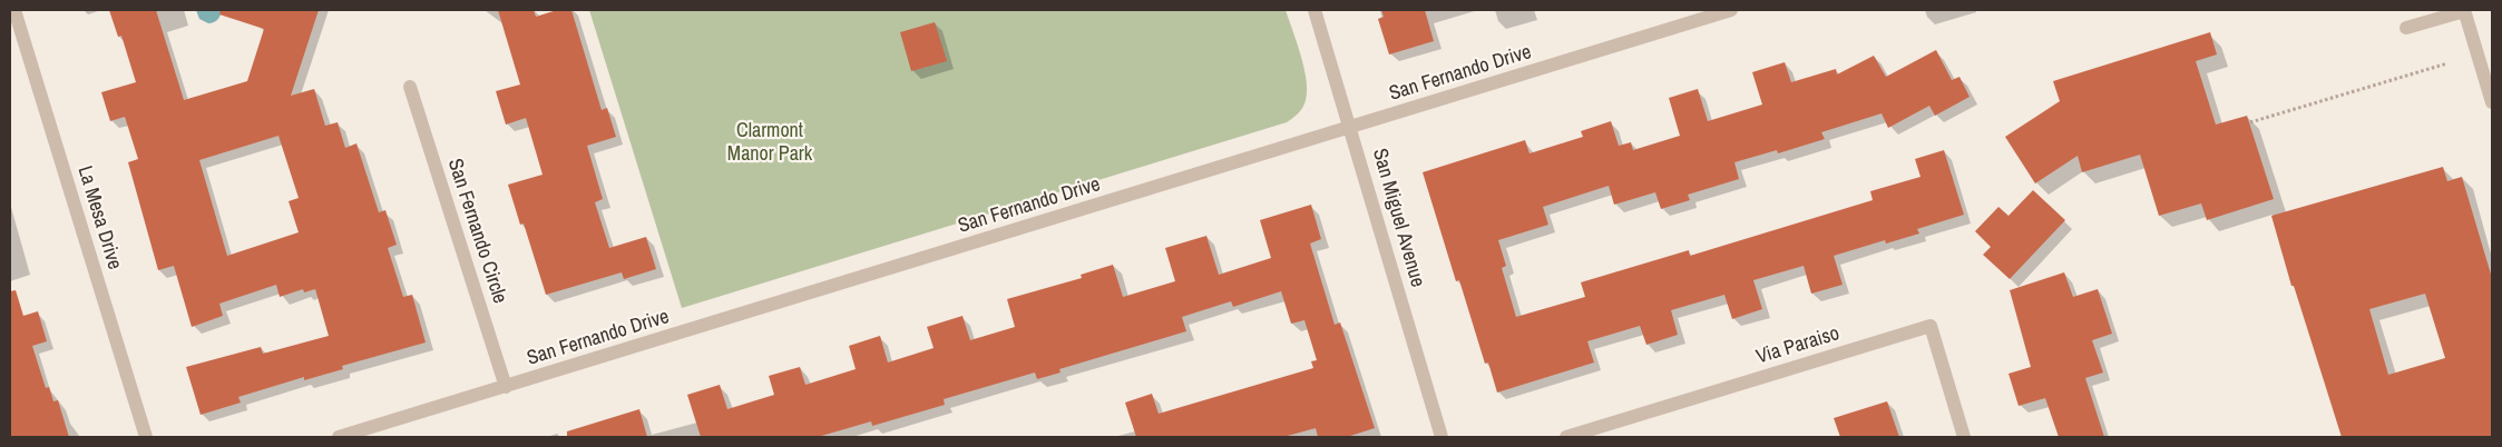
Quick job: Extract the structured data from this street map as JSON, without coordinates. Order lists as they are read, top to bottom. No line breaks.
{"streets":{"street":["San Fernando Drive","La Mesa Drive","San Miguel Avenue","San Fernando Circle","Via Paraiso"]},"crossings":[["San Fernando Drive","San Miguel Avenue"],["San Fernando Drive","San Fernando Circle"]],"parks":["Clarmont Manor Park"]}
